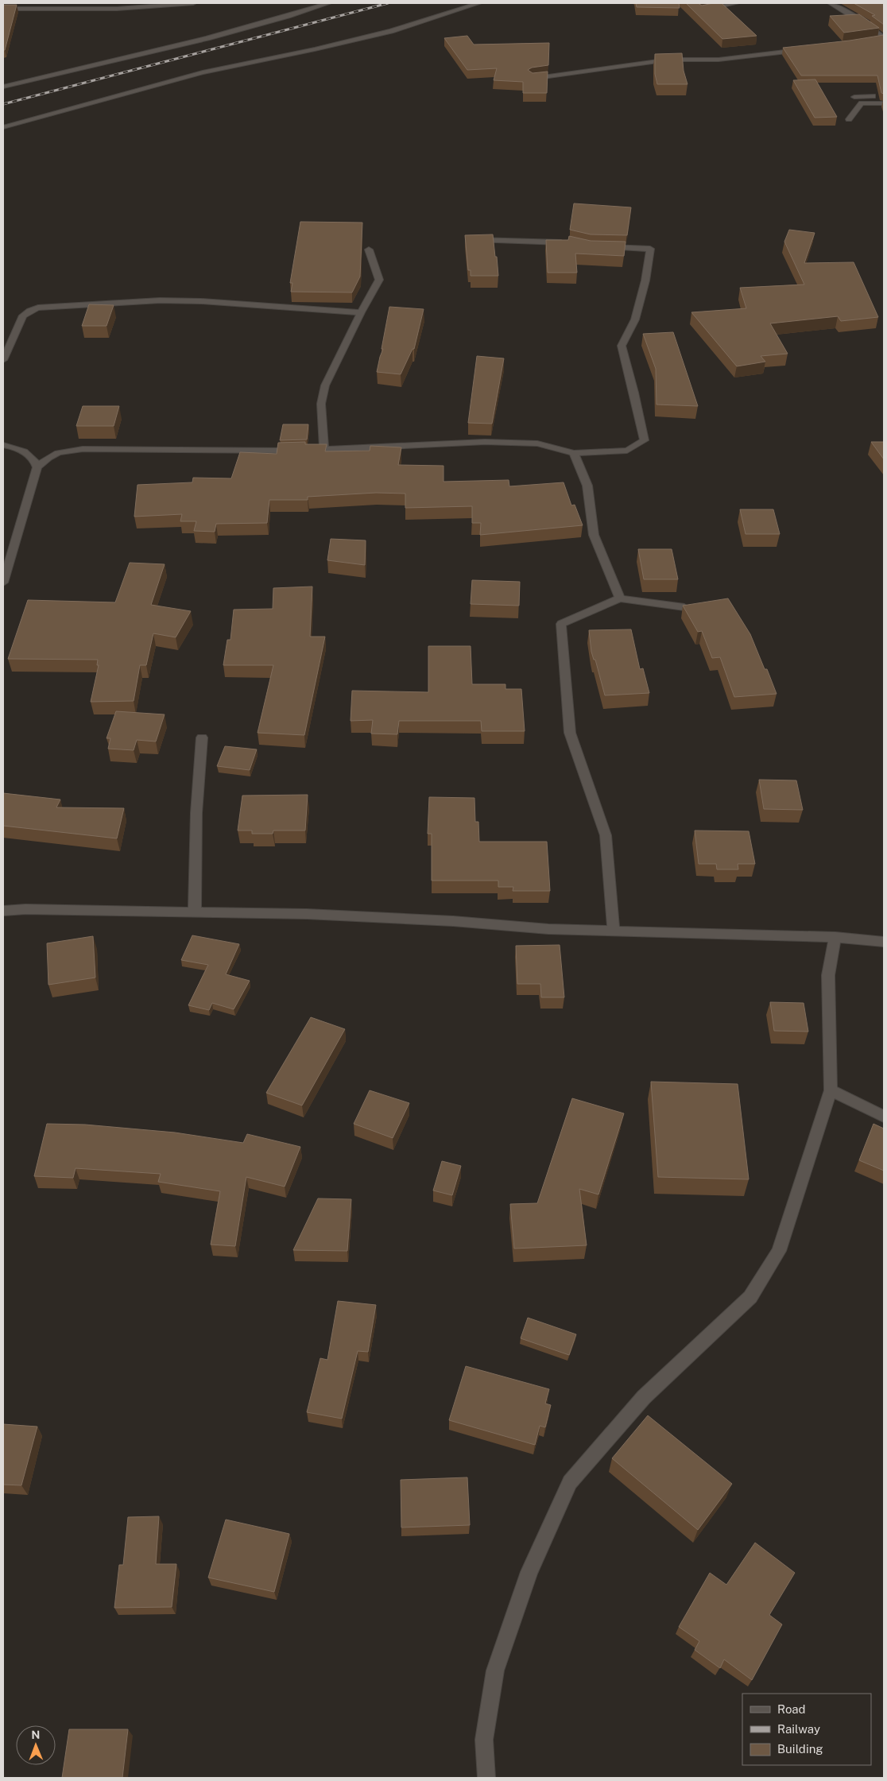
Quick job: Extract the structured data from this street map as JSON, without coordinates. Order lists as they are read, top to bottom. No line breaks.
{"legend":["Road","Railway","Building"],"north":"top"}
